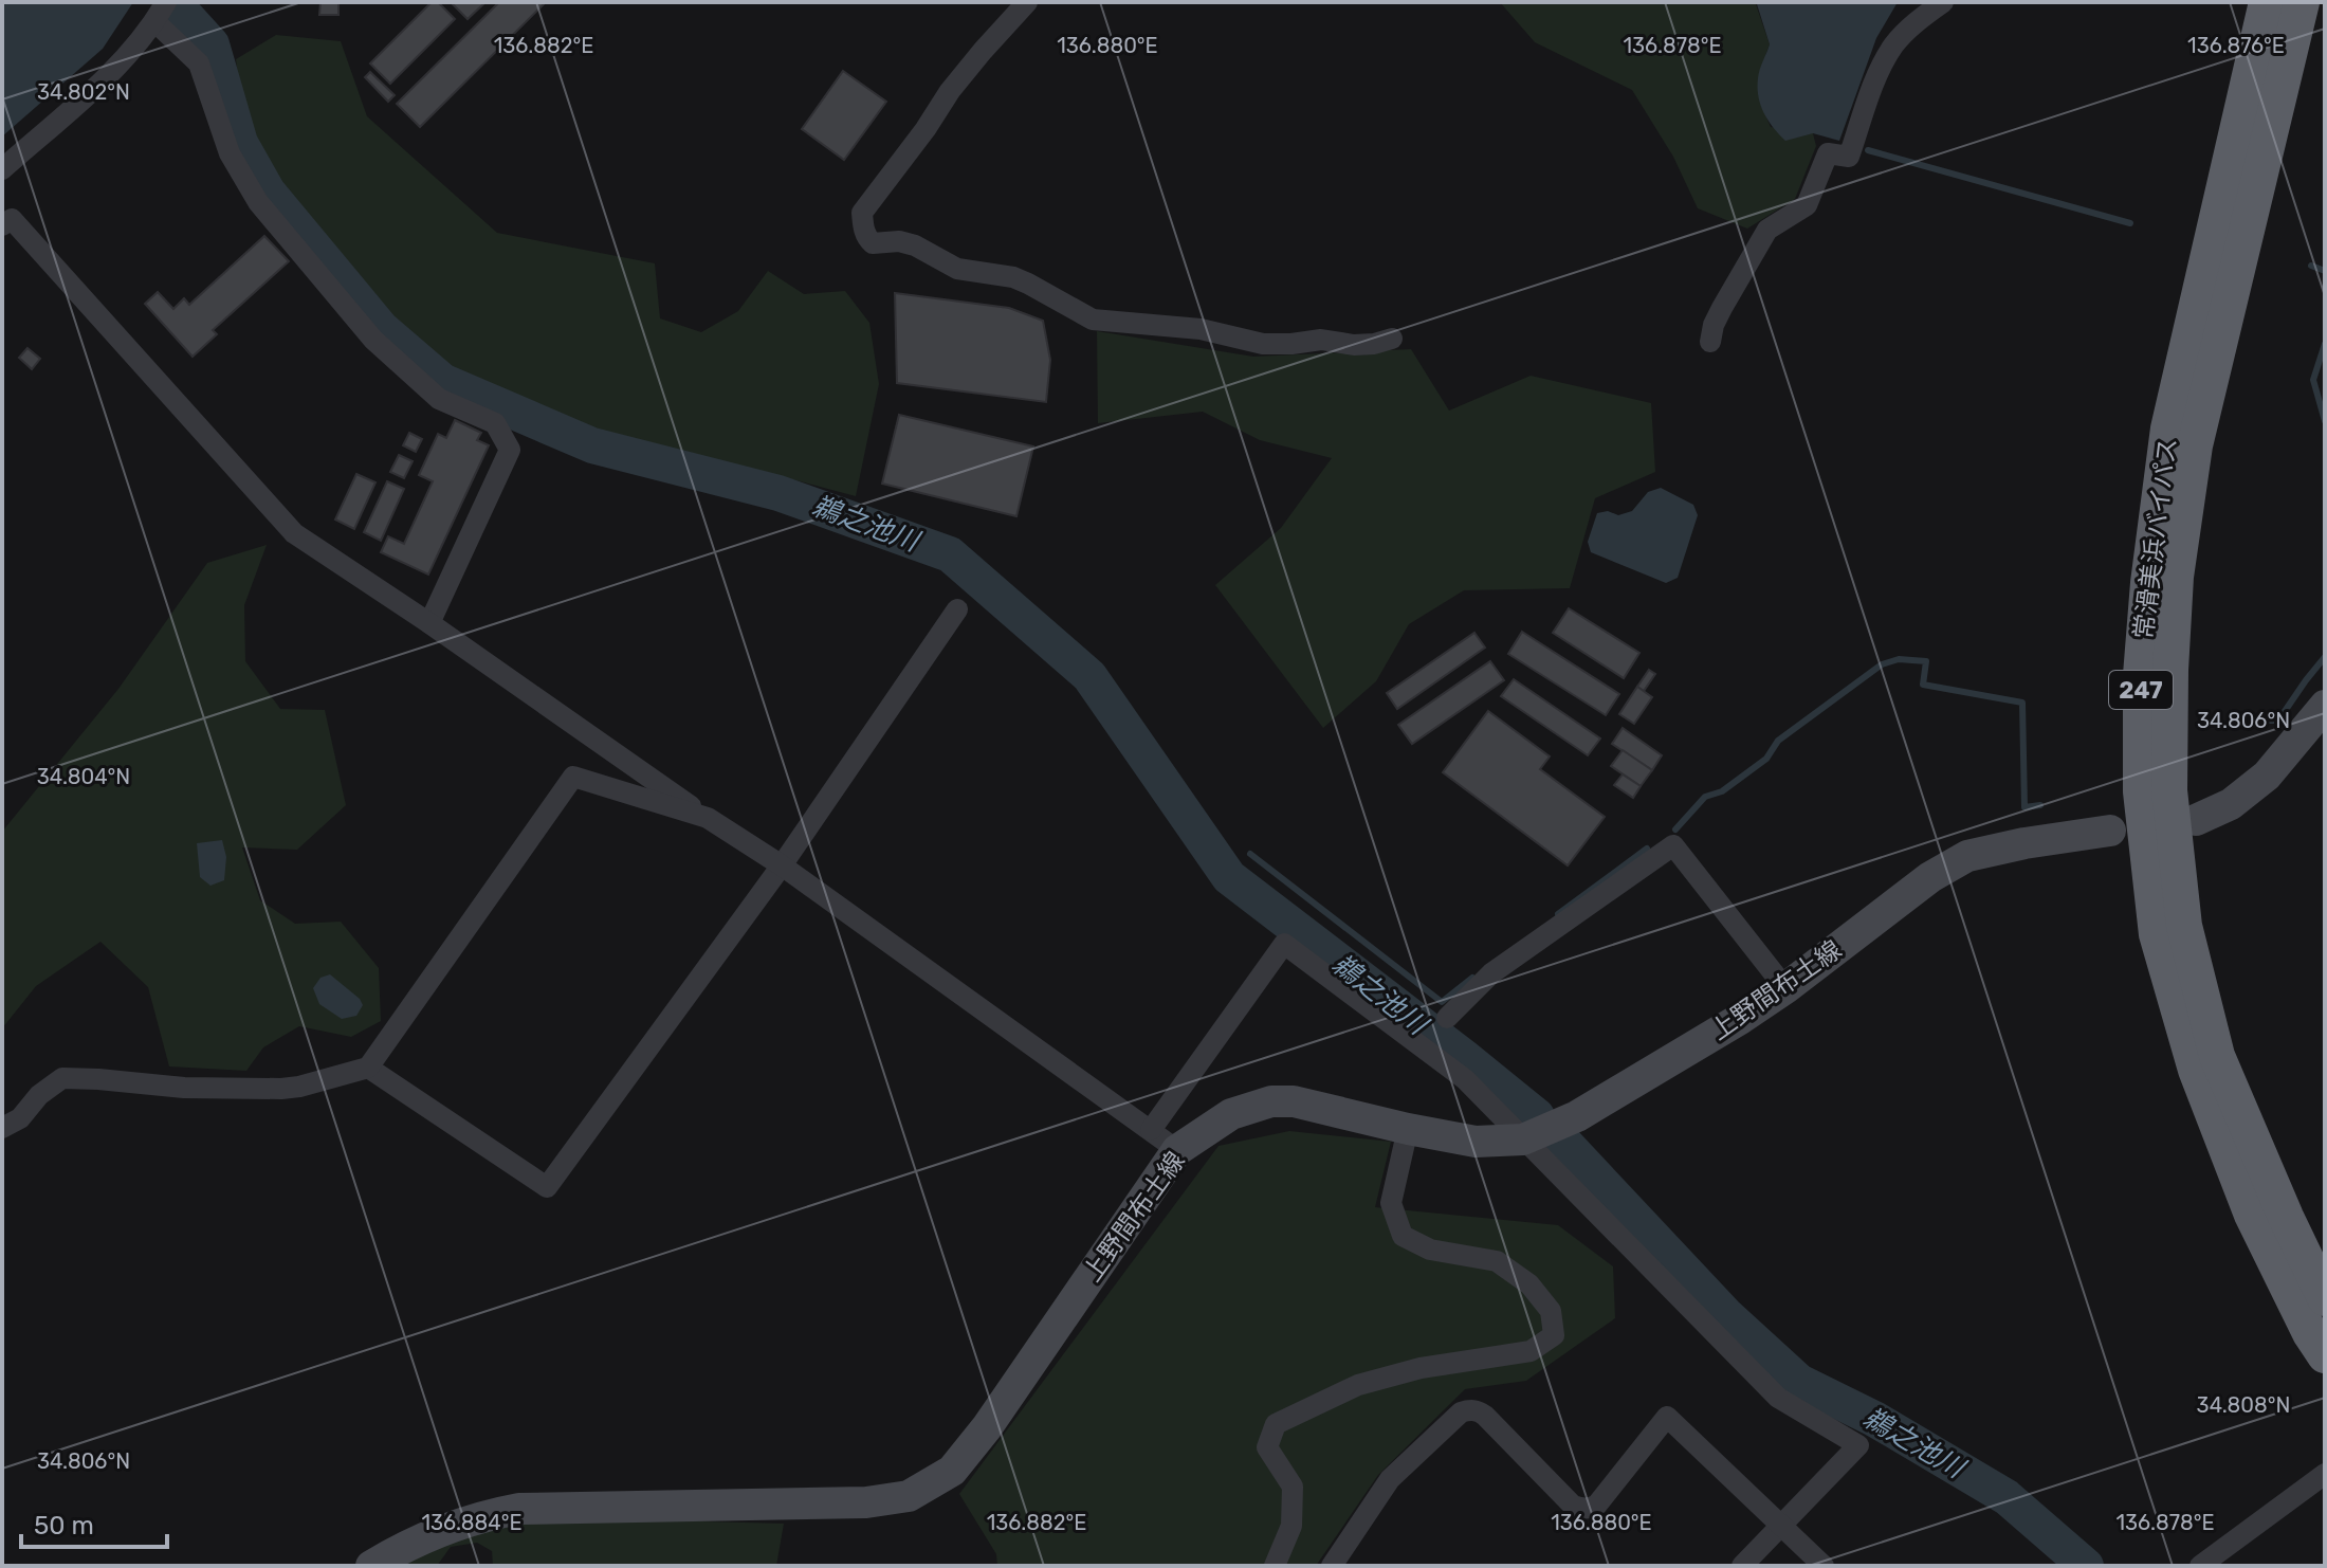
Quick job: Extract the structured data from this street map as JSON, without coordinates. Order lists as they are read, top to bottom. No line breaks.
{"streets":{"highway":["常滑美浜バイパス","247"],"main road":["上野間布土線"]},"water":["鵜之池川"],"scale_bar":"50 m","coordinates":["136.876°E","136.882°E","136.880°E","136.878°E","34.802°N","34.806°N","34.804°N","34.808°N","136.884°E"]}
